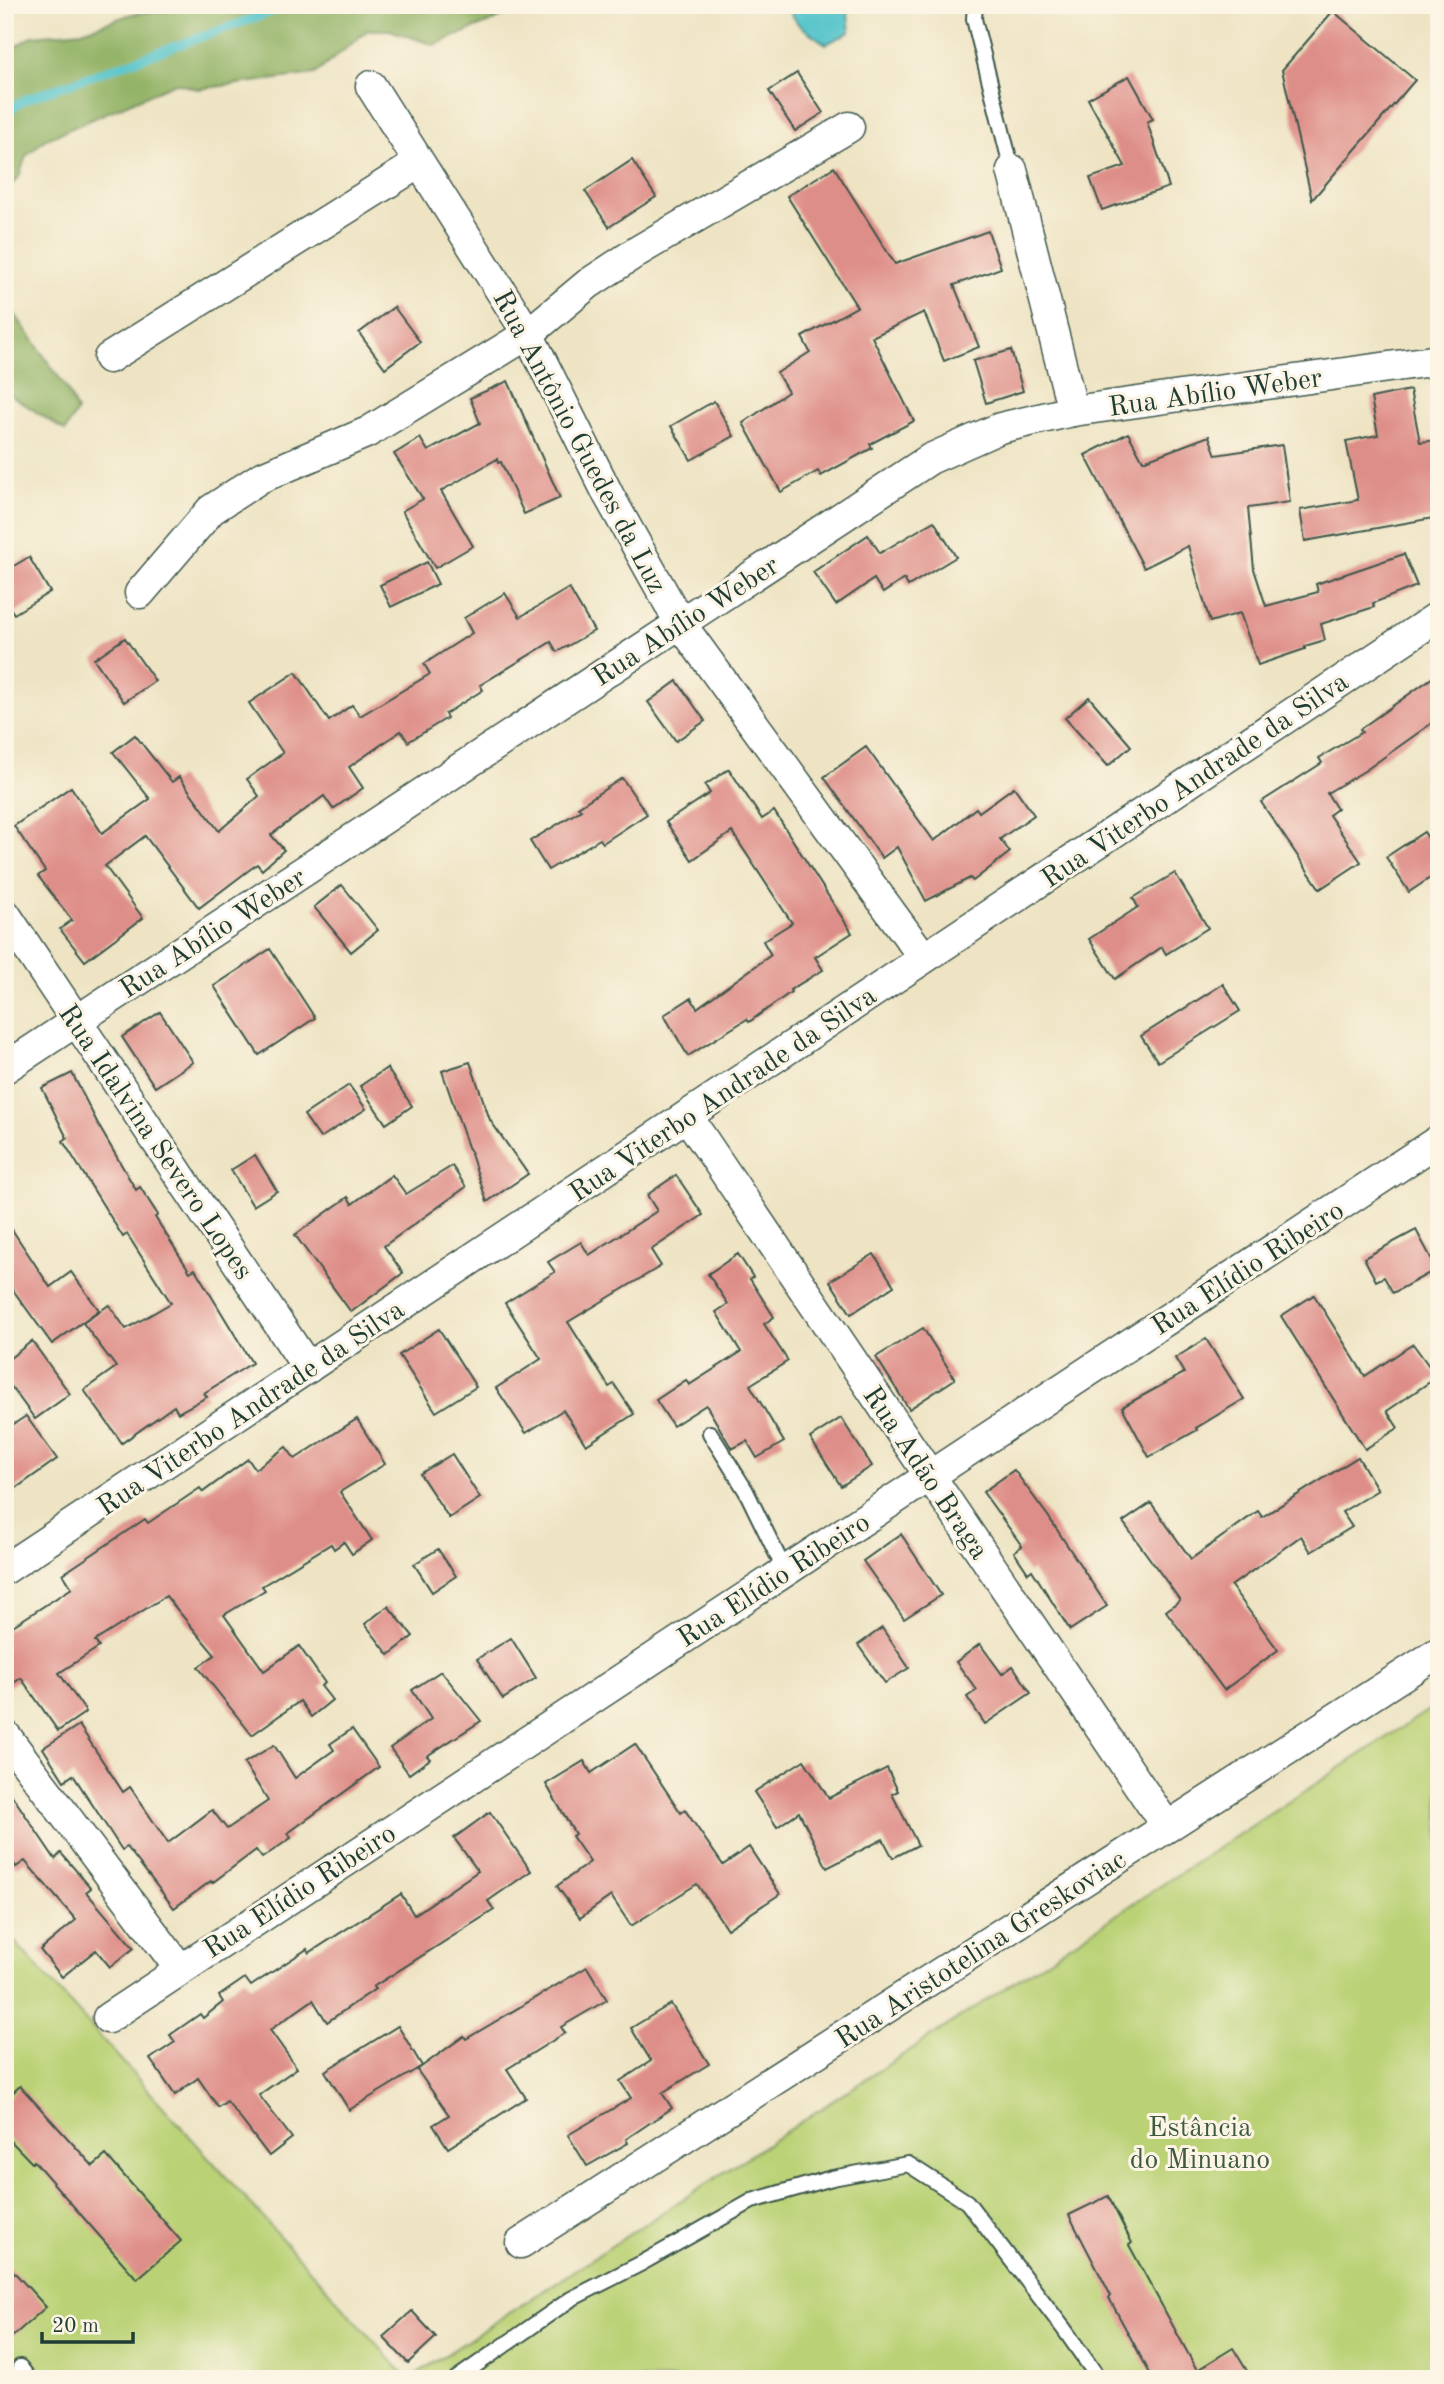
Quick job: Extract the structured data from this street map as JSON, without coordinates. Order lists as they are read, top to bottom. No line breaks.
{"streets":{"street":["Rua Abílio Weber","Rua Antônio Guedes da Luz","Rua Viterbo Andrade da Silva","Rua Idalvina Severo Lopes","Rua Elídio Ribeiro","Rua Adão Braga","Rua Aristotelina Greskoviac"]},"crossings":[["Rua Abílio Weber","Rua Antônio Guedes da Luz"],["Rua Abílio Weber","Rua Idalvina Severo Lopes"],["Rua Antônio Guedes da Luz","Rua Viterbo Andrade da Silva"],["Rua Viterbo Andrade da Silva","Rua Idalvina Severo Lopes"],["Rua Viterbo Andrade da Silva","Rua Adão Braga"],["Rua Elídio Ribeiro","Rua Adão Braga"],["Rua Adão Braga","Rua Aristotelina Greskoviac"]],"parks":["Estância do Minuano"],"scale_bar":"20 m"}
